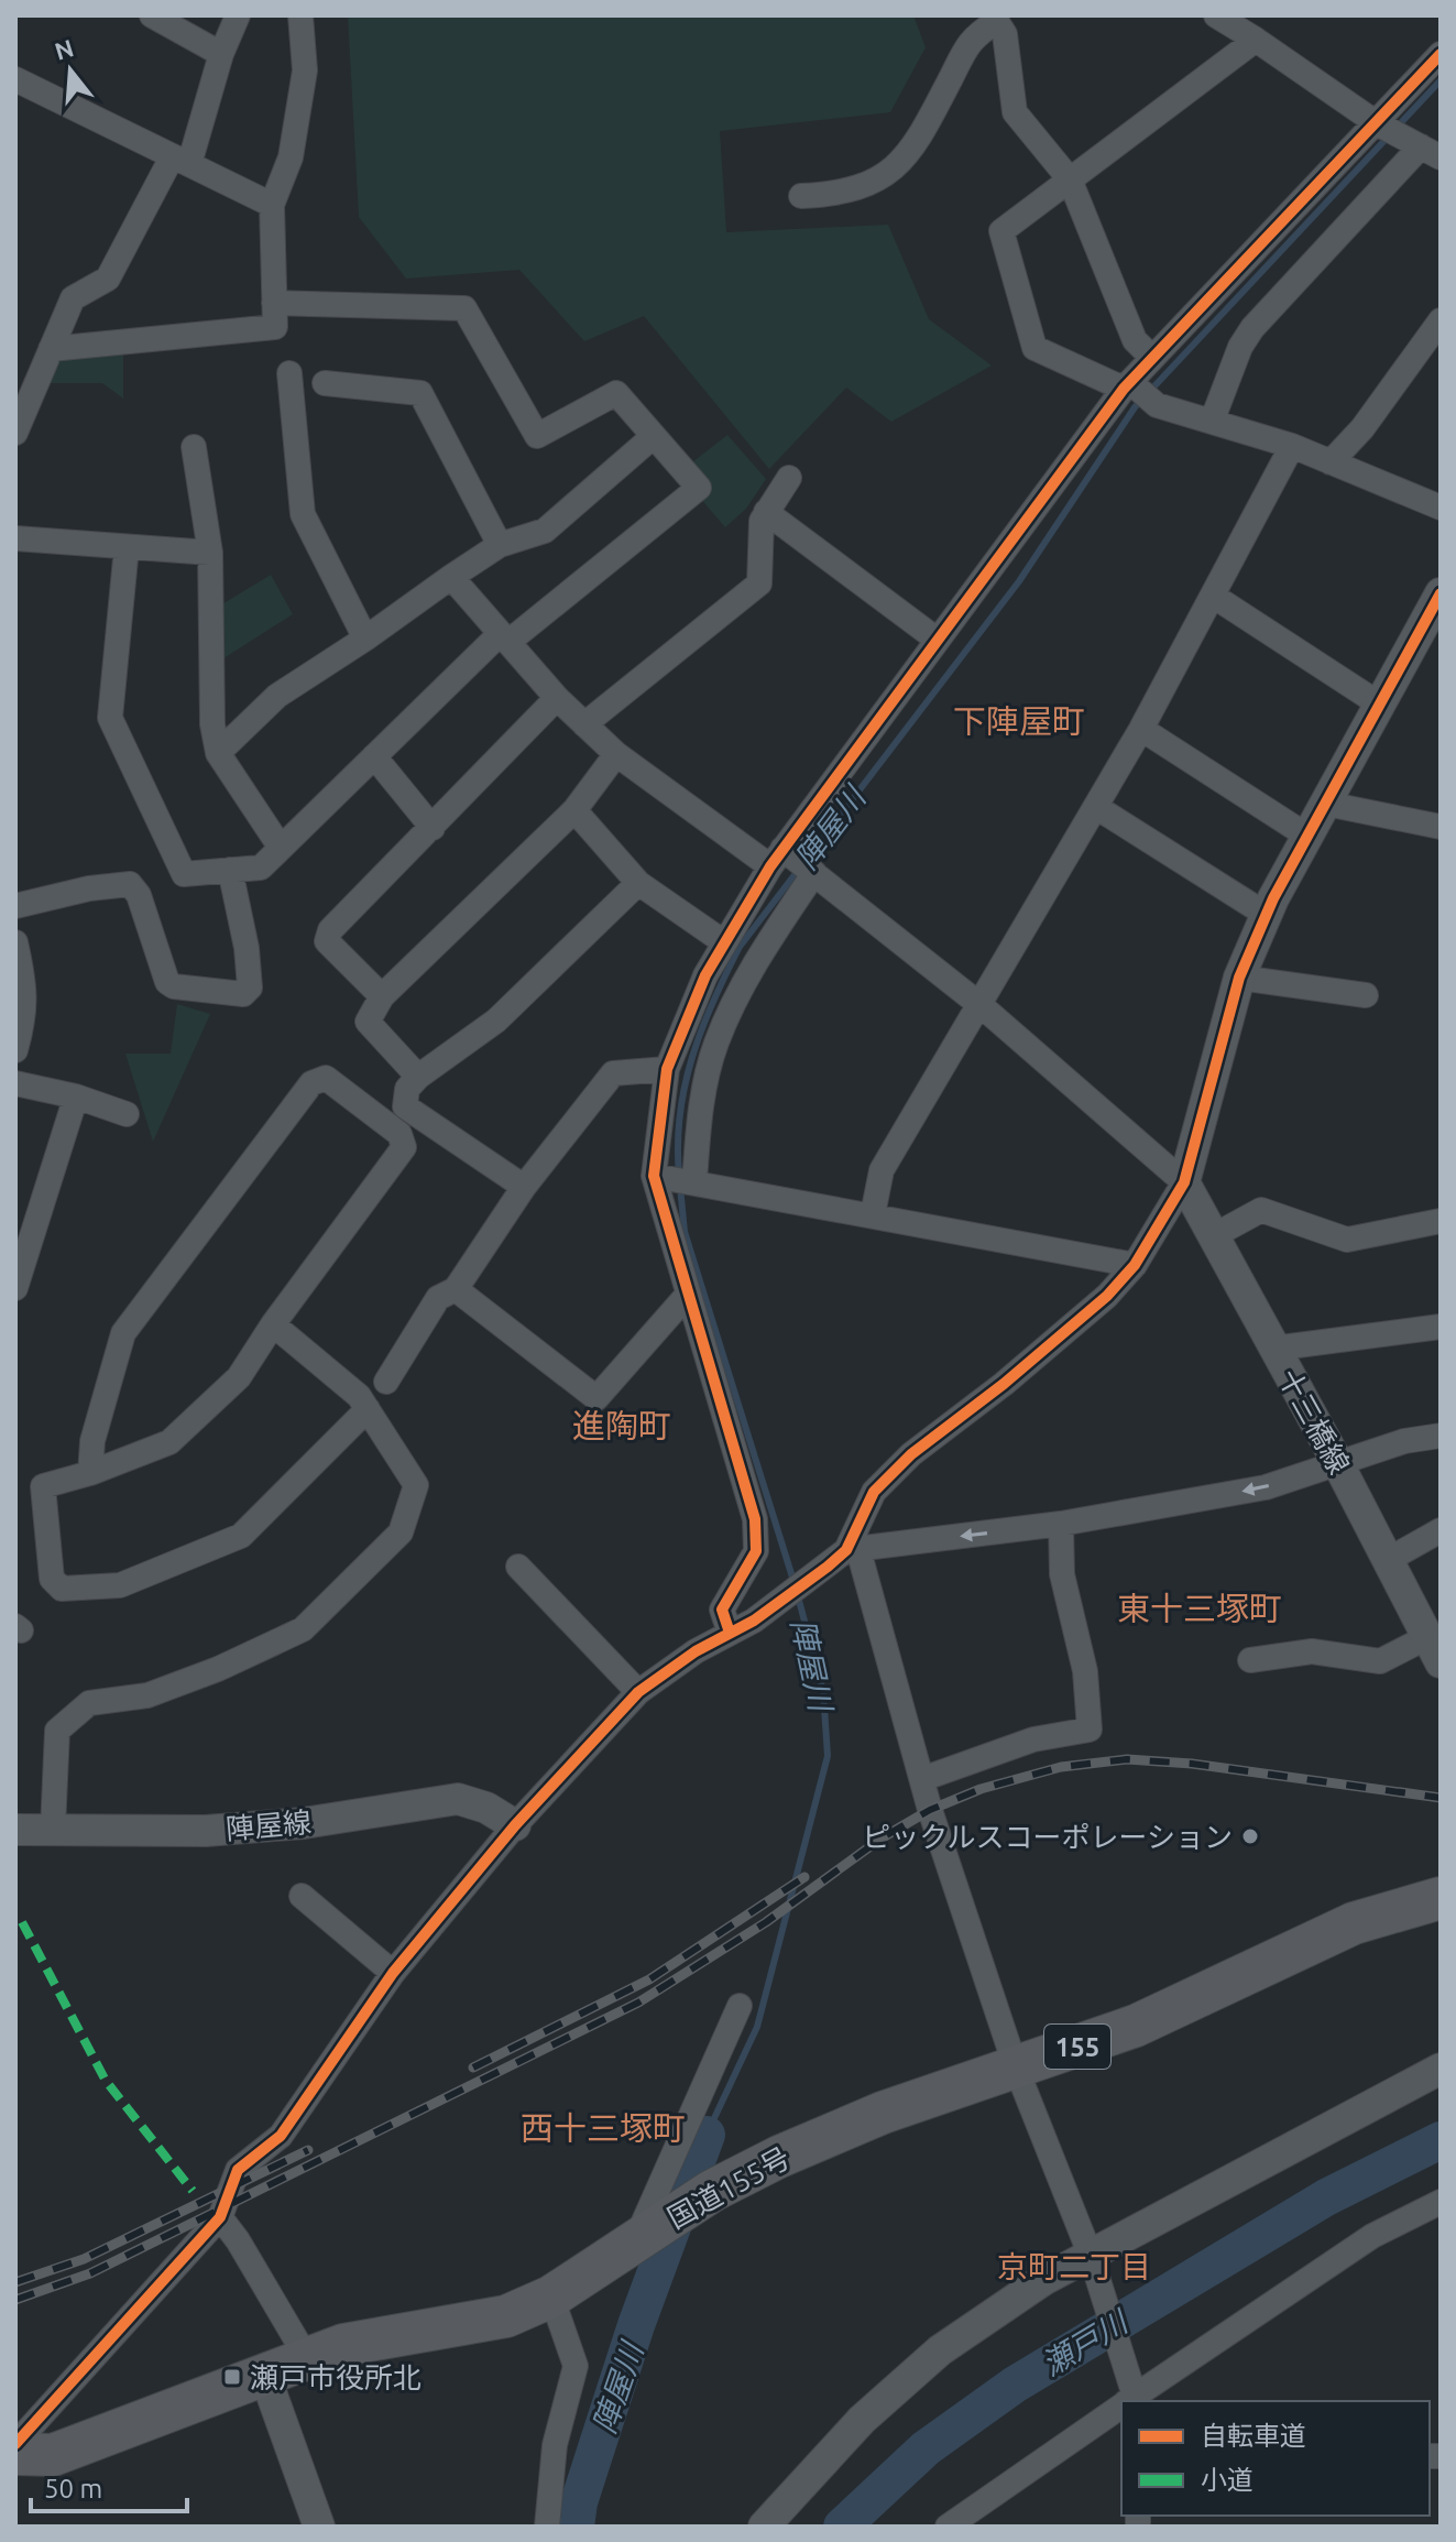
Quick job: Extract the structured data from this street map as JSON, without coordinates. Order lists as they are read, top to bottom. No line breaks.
{"streets":{"highway":["155","国道155号"],"street":["十三橋線","陣屋線"]},"districts":["下陣屋町","進陶町","東十三塚町","西十三塚町","京町二丁目"],"water":["陣屋川","瀬戸川"],"places":{"other":["ピックルスコーポレーション"],"transit":["瀬戸市役所北"]},"legend":["自転車道","小道"],"scale_bar":"50 m","north":"top"}
